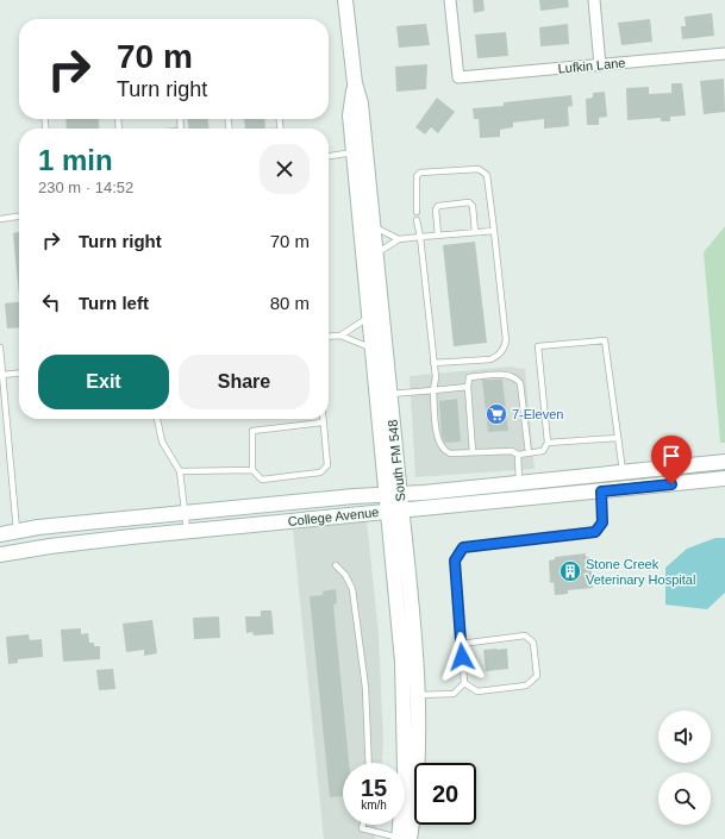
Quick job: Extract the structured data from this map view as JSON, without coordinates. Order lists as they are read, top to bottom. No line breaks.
{"streets":{"main road":["South FM 548","College Avenue"],"street":["Lufkin Lane"]},"crossings":[["South FM 548","College Avenue"]],"places":{"supermarket":["7-Eleven"],"building":["Stone Creek Veterinary Hospital"]},"page":{"turn":["70 m","Turn right"],"heading":["1 min","230 m · 14:52"],"list":[{"name":"Turn right","value":"70 m"},{"name":"Turn left","value":"80 m"}],"buttons":["Exit","Share"],"speed":"15 km/h","limit":"20"}}
